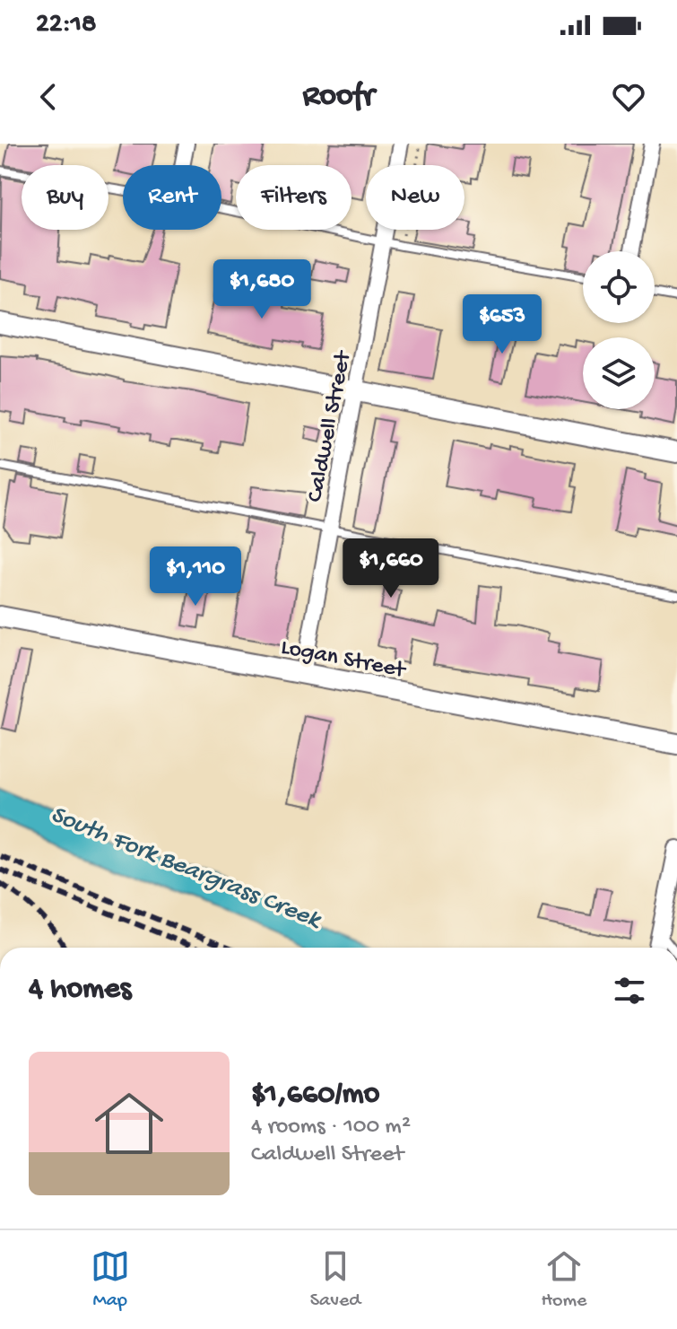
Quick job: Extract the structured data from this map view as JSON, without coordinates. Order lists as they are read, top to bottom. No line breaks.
{"streets":{"main road":["Logan Street"],"street":["Caldwell Street"]},"crossings":[["Caldwell Street","Logan Street"]],"water":["South Fork Beargrass Creek"],"page":{"status":"22:18","header":"Roofr","chip":["Buy","Rent","Filters","New"],"price":["$1,680","$653","$1,660","$1,110"],"heading":"4 homes","list":[{"name":"$1,660/mo","note":"4 rooms · 100 m² · Caldwell Street"}],"tabs":["Map","Saved","Home"]}}
